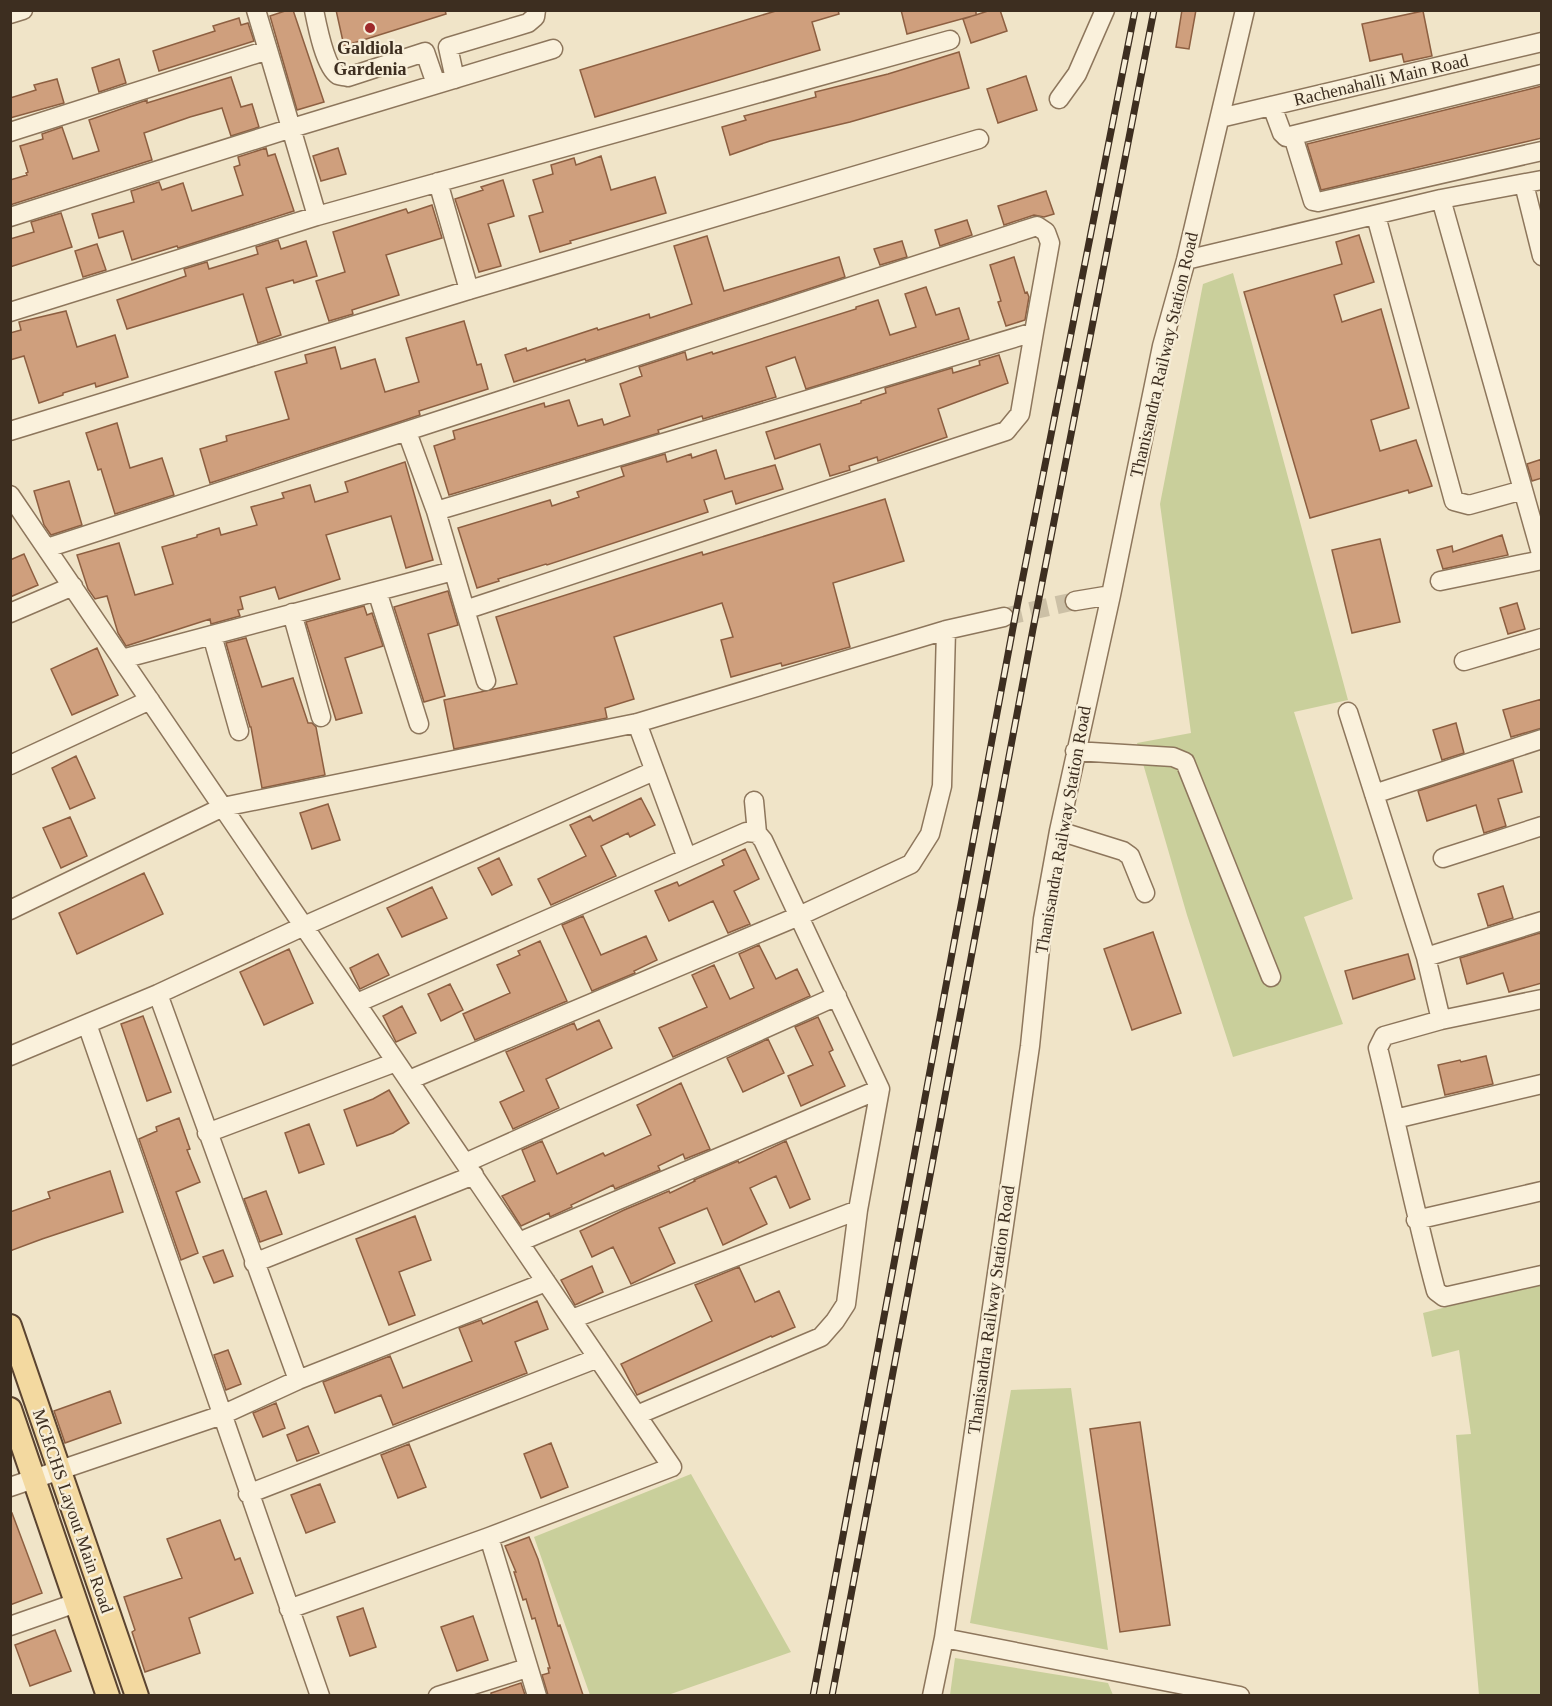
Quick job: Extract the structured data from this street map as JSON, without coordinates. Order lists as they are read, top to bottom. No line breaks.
{"streets":{"main road":["MCECHS Layout Main Road"],"street":["Rachenahalli Main Road","Thanisandra Railway Station Road"]},"crossings":[["Rachenahalli Main Road","Thanisandra Railway Station Road"]],"places":["Galdiola Gardenia"]}
